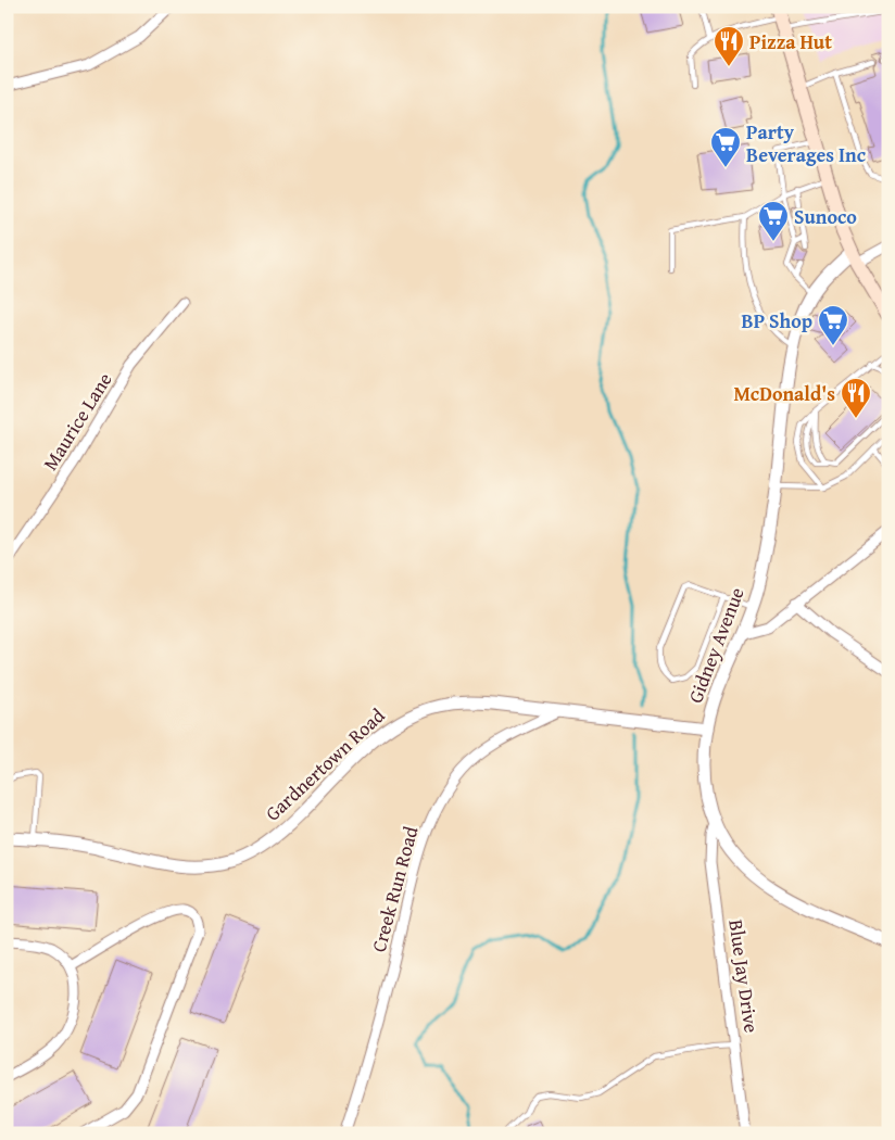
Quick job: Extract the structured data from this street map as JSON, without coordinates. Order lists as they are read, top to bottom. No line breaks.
{"streets":{"street":["Maurice Lane","Gidney Avenue","Gardnertown Road","Creek Run Road","Blue Jay Drive"]},"crossings":[["Gidney Avenue","Gardnertown Road"],["Gidney Avenue","Blue Jay Drive"],["Gardnertown Road","Creek Run Road"]],"places":{"restaurant":["Pizza Hut","McDonald's"],"supermarket":["Party Beverages Inc","Sunoco","BP Shop"]}}
